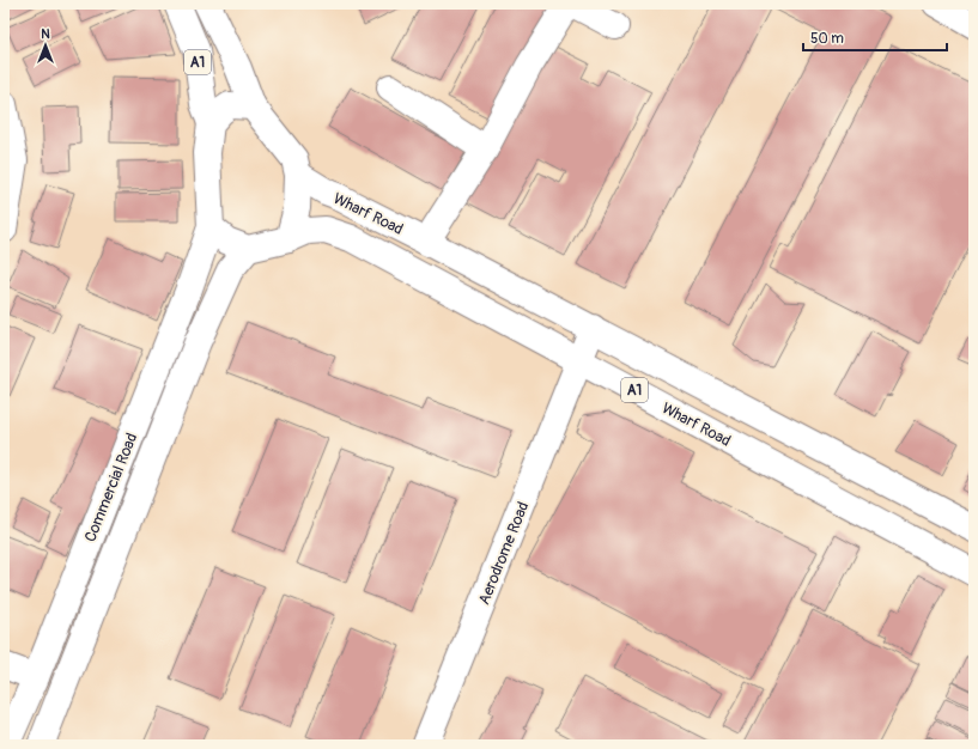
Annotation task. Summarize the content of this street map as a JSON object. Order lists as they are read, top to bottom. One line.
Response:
{"streets":{"main road":["A1","Wharf Road","Commercial Road","Aerodrome Road"]},"crossings":[["A1","Wharf Road"],["A1","Commercial Road"],["Wharf Road","Commercial Road"],["Wharf Road","Aerodrome Road"]],"scale_bar":"50 m","north":"top"}
